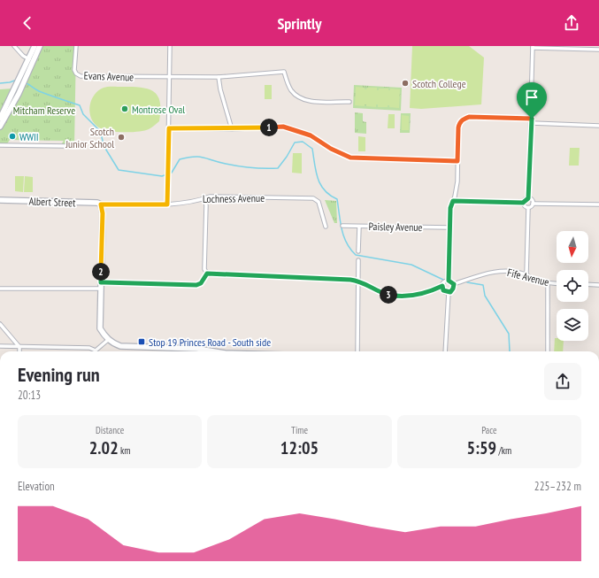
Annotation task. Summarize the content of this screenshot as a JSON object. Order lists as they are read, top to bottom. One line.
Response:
{"streets":{"street":["Evans Avenue","Lochness Avenue","Albert Street","Paisley Avenue","Fife Avenue"]},"crossings":[["Lochness Avenue","Albert Street"]],"parks":["Mitcham Reserve"],"places":{"other":["Scotch College","Montrose Oval","WWII","Scotch Junior School"],"transit":["Stop 19 Princes Road - South side"]},"north":"bottom","page":{"header":"Sprintly","pins":["1","2","3"],"heading":["Evening run","20:13"],"stats":[["Distance","2.02 km"],["Time","12:05"],["Pace","5:59 /km"]],"chart":["Elevation","225–232 m"]}}
